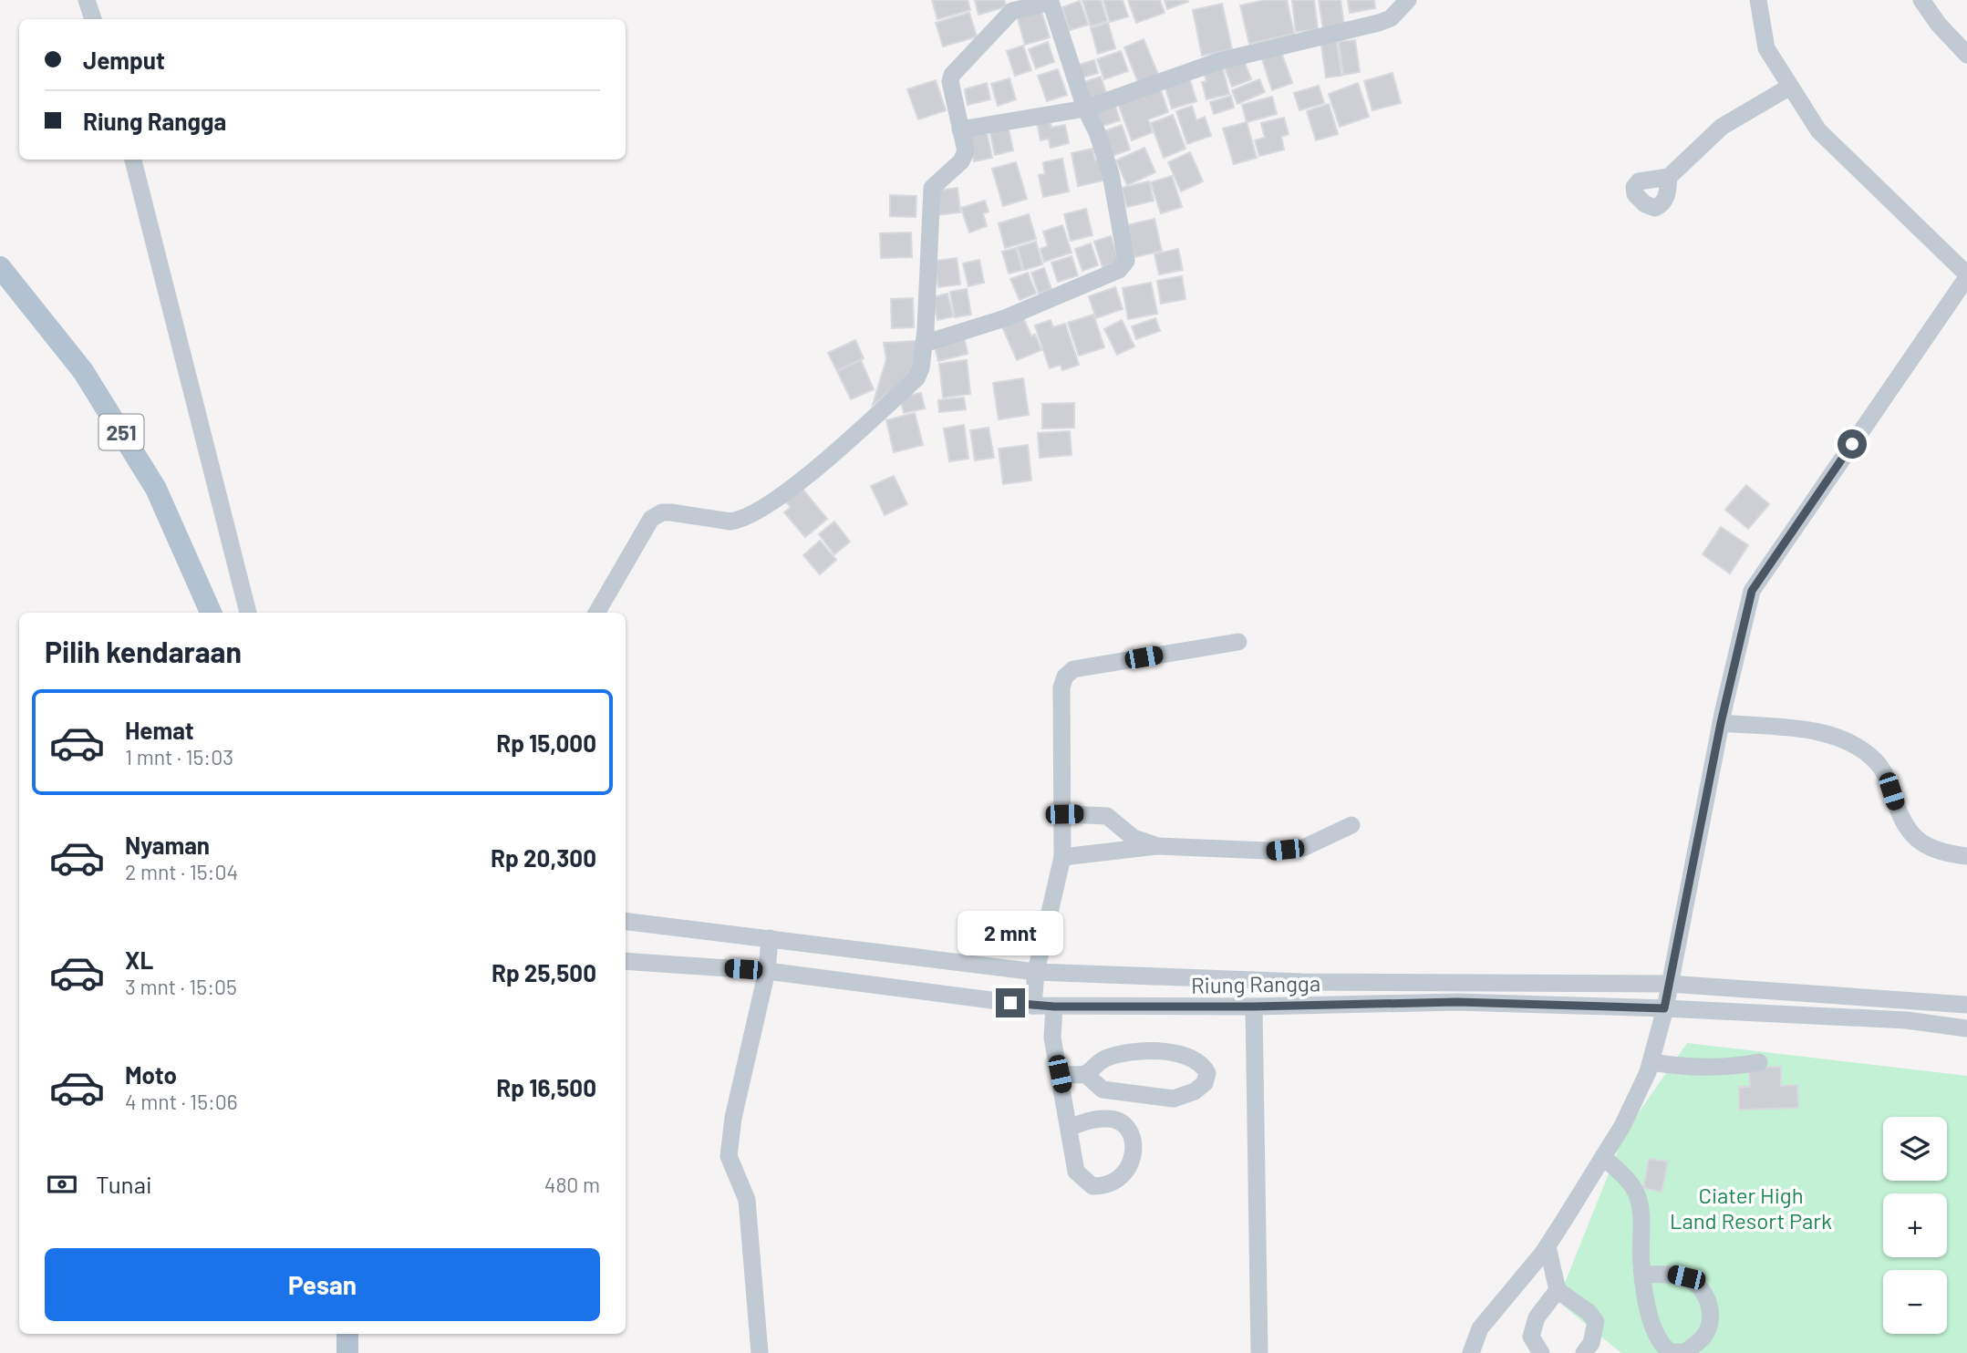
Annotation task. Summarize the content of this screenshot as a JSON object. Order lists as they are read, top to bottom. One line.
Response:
{"streets":{"main road":["251"],"street":["Riung Rangga"]},"parks":["Ciater High Land Resort Park"],"page":{"banner":["Jemput","Riung Rangga"],"heading":"Pilih kendaraan","list":[{"name":"Hemat","note":"1 mnt · 15:03","value":"Rp 15,000"},{"name":"Nyaman","note":"2 mnt · 15:04","value":"Rp 20,300"},{"name":"XL","note":"3 mnt · 15:05","value":"Rp 25,500"},{"name":"Moto","note":"4 mnt · 15:06","value":"Rp 16,500"}],"bubble":"2 mnt","map_buttons":["+","−"],"pay":["Tunai","480 m"],"buttons":"Pesan"}}
